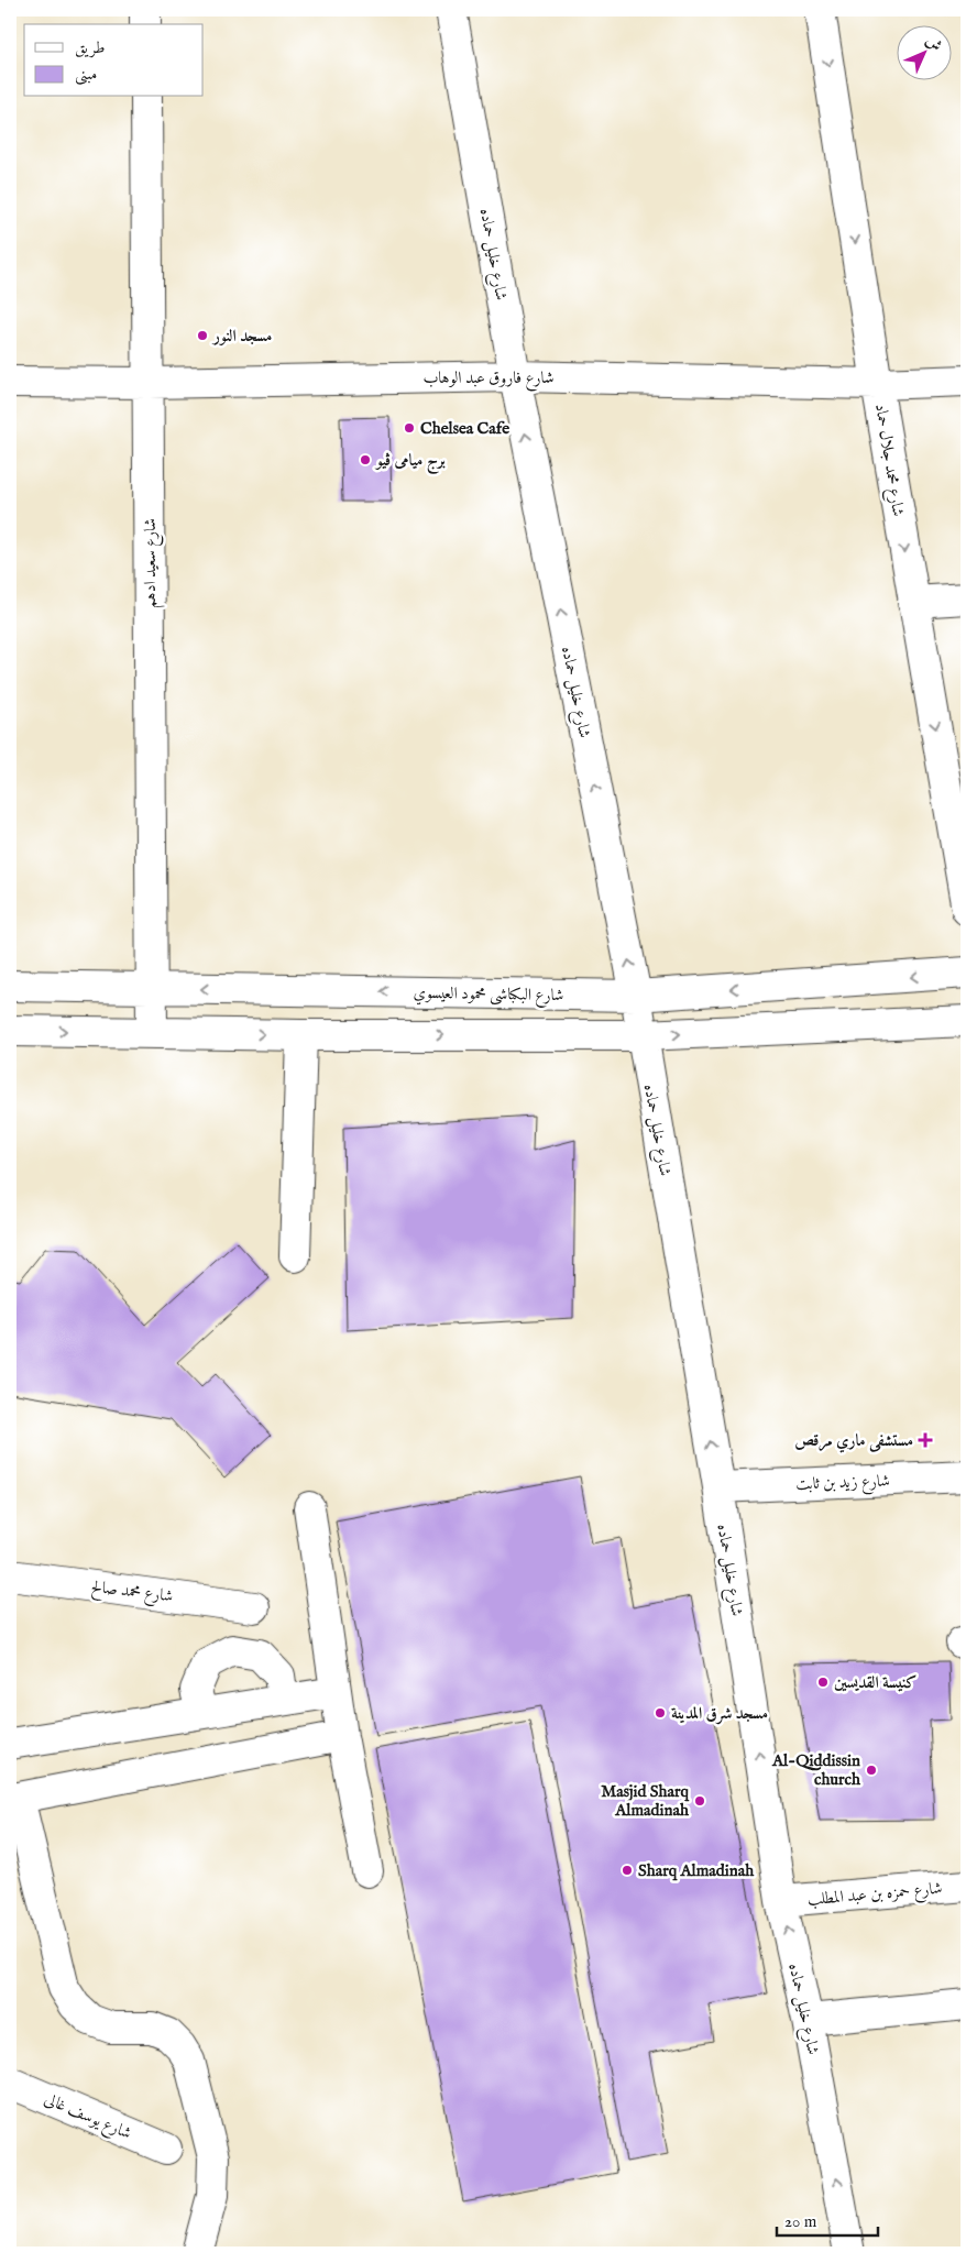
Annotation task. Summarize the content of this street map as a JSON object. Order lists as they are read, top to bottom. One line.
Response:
{"streets":{"street":["شارع خليل حماده","شارع فاروق عبد الوهاب","شارع محمد جلال حماد","شارع سعيد ادهم","شارع البكباشى محمود العيسوي","شارع زيد بن ثابت","شارع محمد صالح","شارع حمزه بن عبد المطلب","شارع يوسف غالى"]},"crossings":[["شارع خليل حماده","شارع فاروق عبد الوهاب"],["شارع خليل حماده","شارع البكباشى محمود العيسوي"],["شارع خليل حماده","شارع زيد بن ثابت"],["شارع خليل حماده","شارع حمزه بن عبد المطلب"],["شارع فاروق عبد الوهاب","شارع محمد جلال حماد"],["شارع فاروق عبد الوهاب","شارع سعيد ادهم"],["شارع سعيد ادهم","شارع البكباشى محمود العيسوي"]],"one_way":["شارع خليل حماده","شارع محمد جلال حماد"],"places":{"other":["مسجد النور","Chelsea Cafe","برج ميامى ڤيو","كنيسة القديسين","مسجد شرق المدينة","Al-Qiddissin church","Masjid Sharq Almadinah","Sharq Almadinah"],"health":["مستشفى ماري مرقص"]},"legend":["طريق","مبنى"],"scale_bar":"20 m","north":"top right"}
